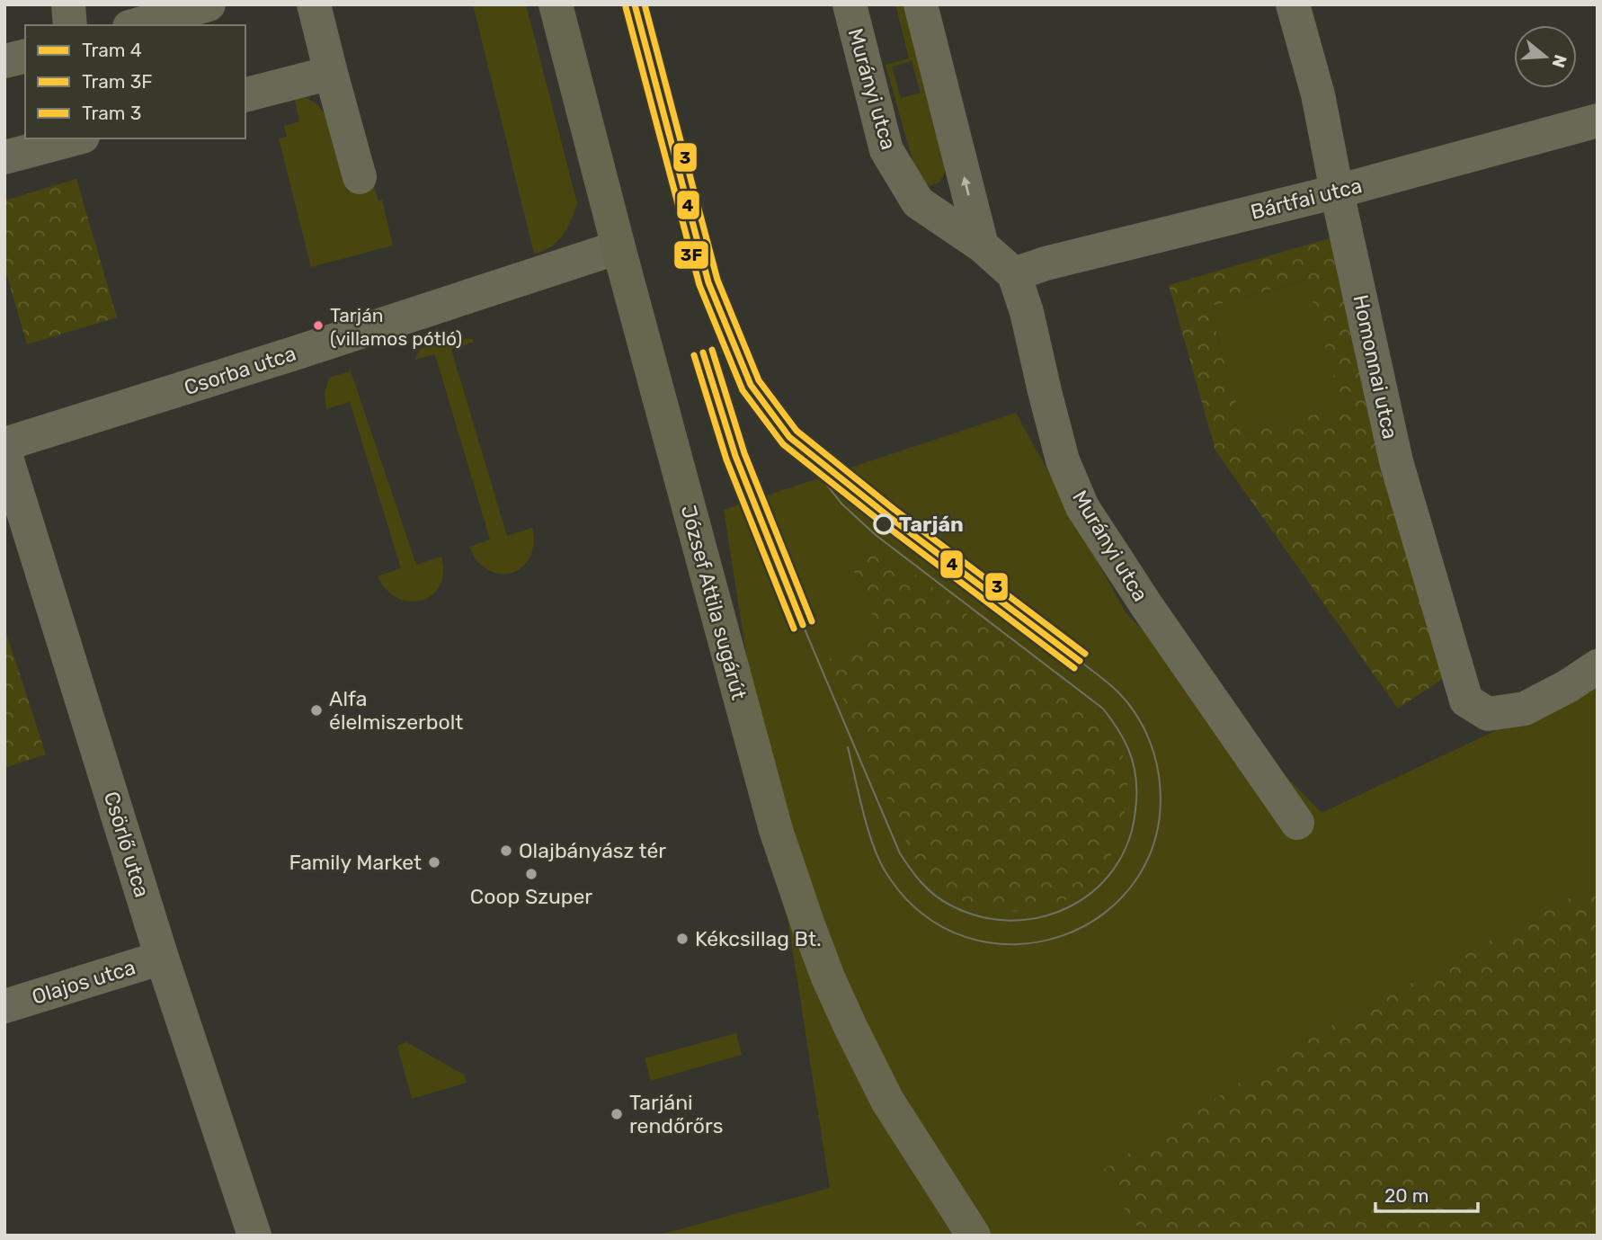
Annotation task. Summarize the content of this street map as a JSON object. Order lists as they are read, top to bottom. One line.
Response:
{"streets":{"main road":["József Attila sugárút"],"street":["Murányi utca","Bártfai utca","Homonnai utca","Csorba utca","Csörlő utca","Olajos utca"]},"crossings":[["Murányi utca","Bártfai utca"],["Bártfai utca","Homonnai utca"],["Csorba utca","József Attila sugárút"],["Csörlő utca","Olajos utca"]],"places":["Tarján (villamos pótló)","Tarján","Alfa élelmiszerbolt","Olajbányász tér","Family Market","Coop Szuper","Kékcsillag Bt.","Tarjáni rendőrőrs"],"lines":["tram line 4","tram line 3","tram line 3F"],"legend":["Tram 4","Tram 3F","Tram 3"],"scale_bar":"20 m","north":"right"}
